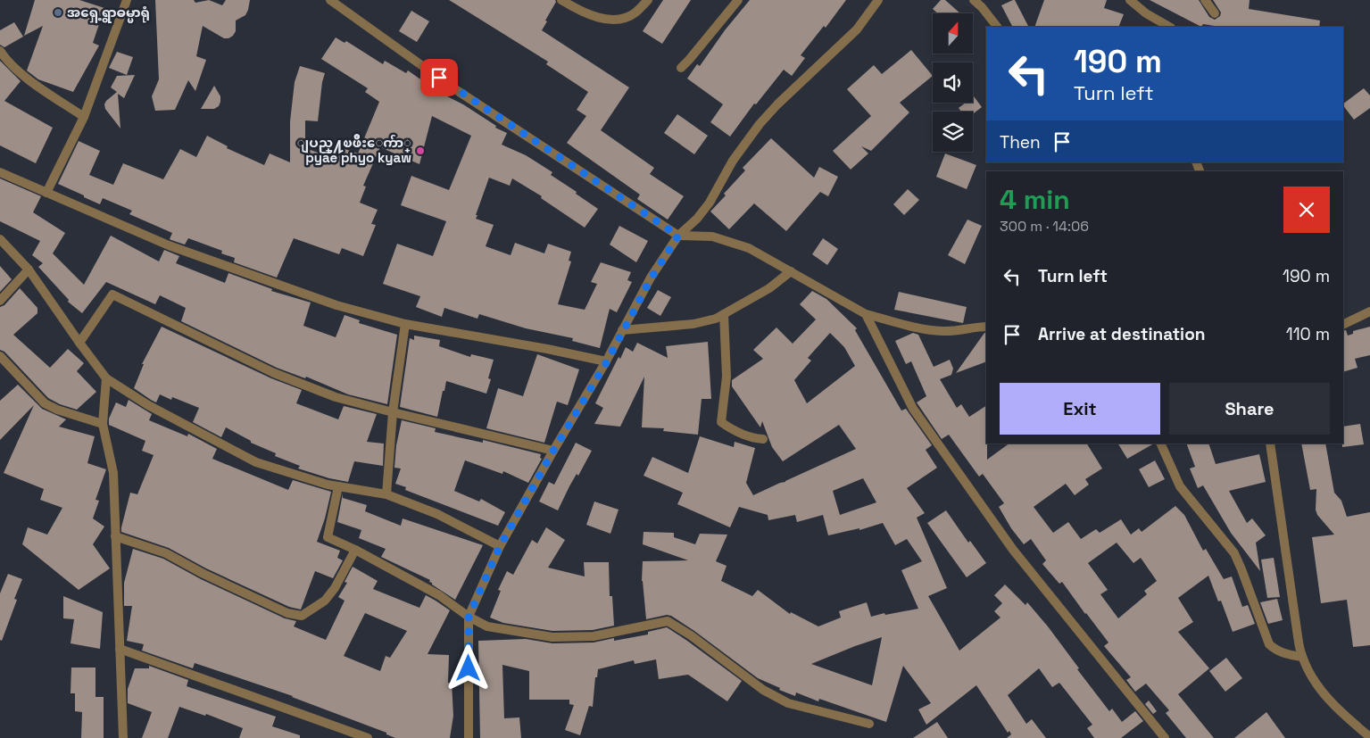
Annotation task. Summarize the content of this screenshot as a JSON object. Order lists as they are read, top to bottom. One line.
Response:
{"places":["အရှေ့ရွာဓမ္မာရုံ","ျပည္႔ၿဖိဳးေက်ာ္ pyae phyo kyaw"],"north":"top","page":{"turn":["190 m","Turn left"],"then":"Then","heading":["4 min","300 m · 14:06"],"list":[{"name":"Turn left","value":"190 m"},{"name":"Arrive at destination","value":"110 m"}],"buttons":["Exit","Share"]}}
